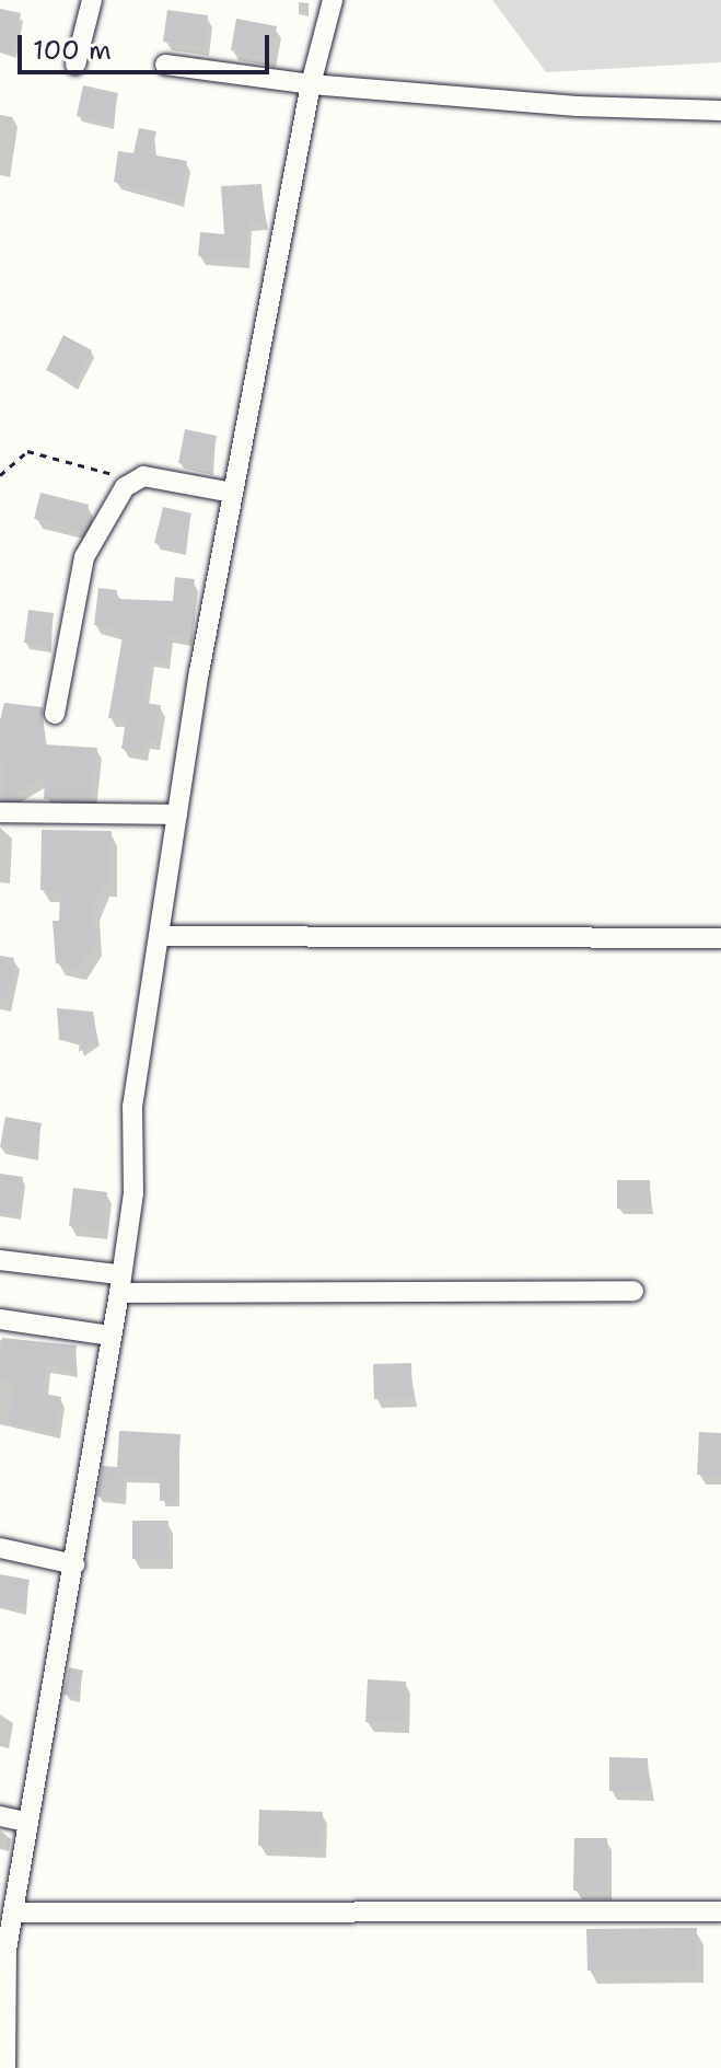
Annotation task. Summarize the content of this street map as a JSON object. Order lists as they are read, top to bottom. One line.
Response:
{"scale_bar":"100 m"}
